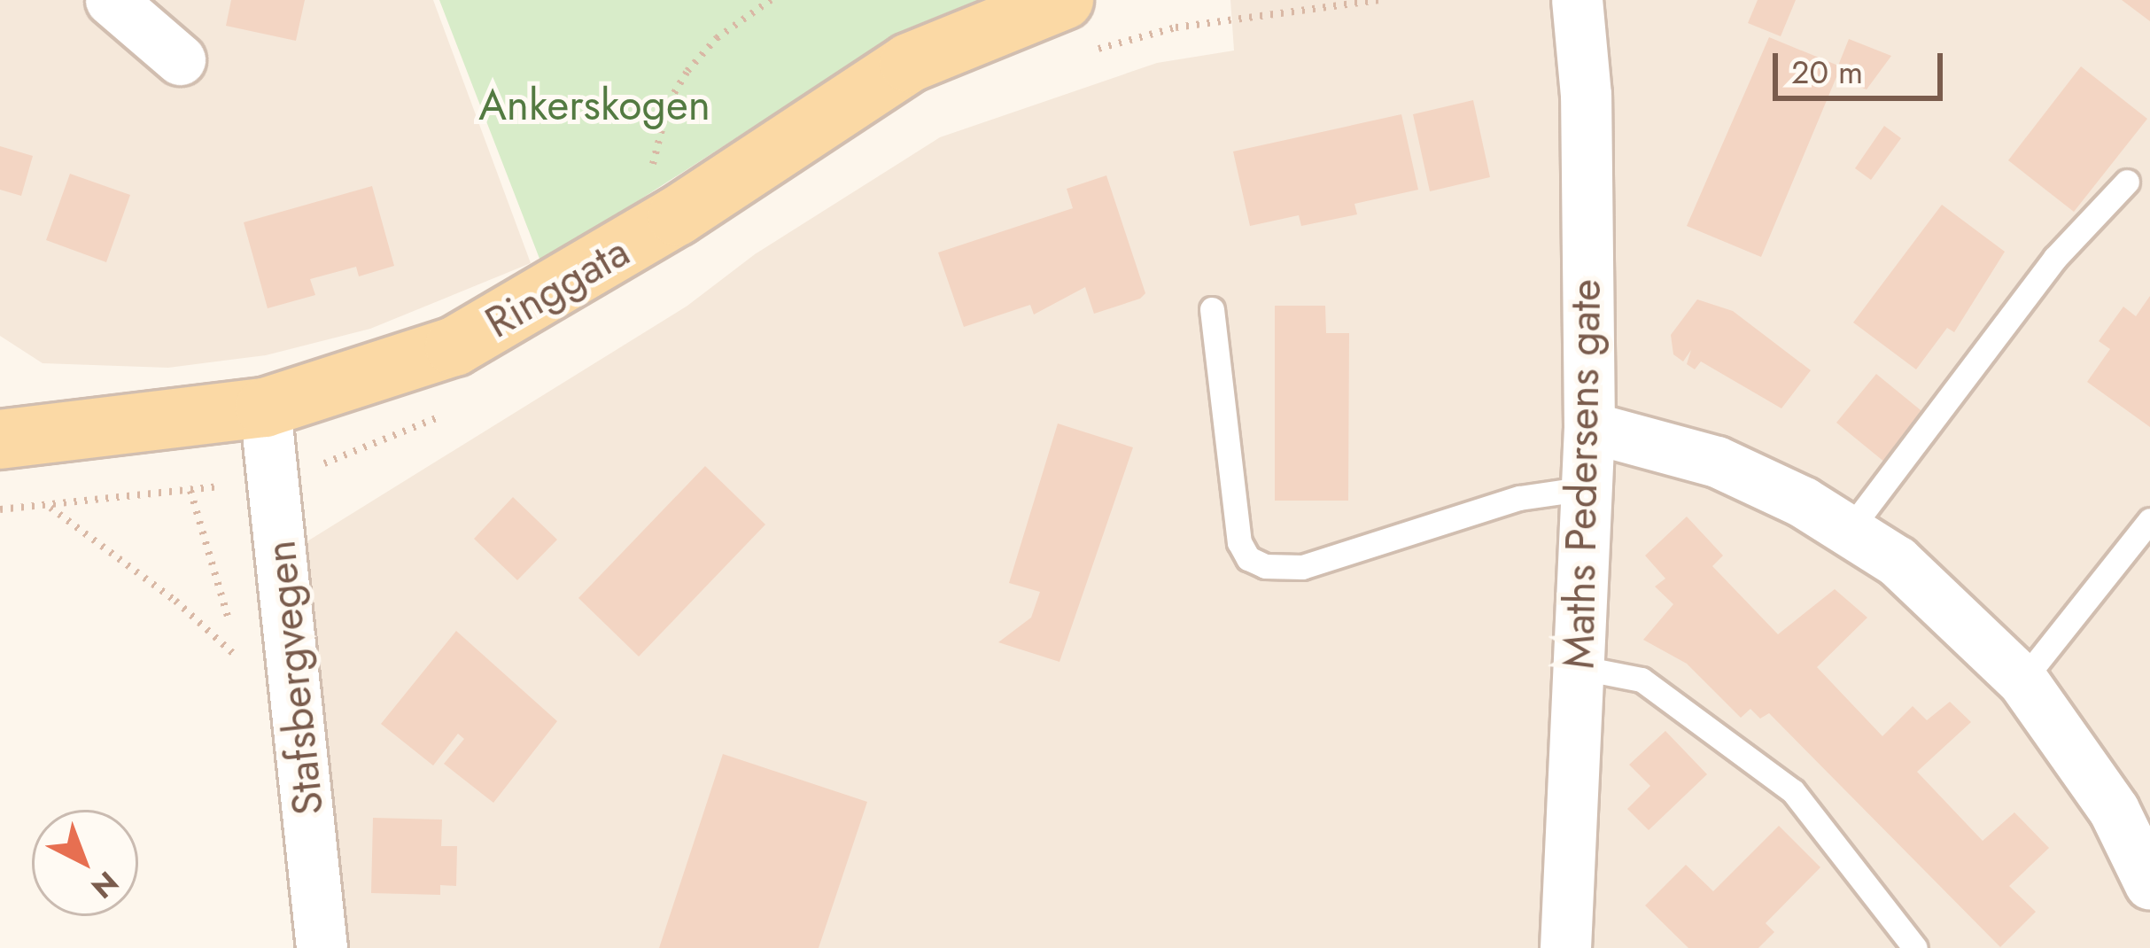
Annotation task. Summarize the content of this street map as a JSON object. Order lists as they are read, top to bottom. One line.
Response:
{"streets":{"main road":["Ringgata"],"street":["Maths Pedersens gate","Stafsbergvegen"]},"crossings":[["Ringgata","Stafsbergvegen"]],"parks":["Ankerskogen"],"scale_bar":"20 m","north":"bottom right"}
